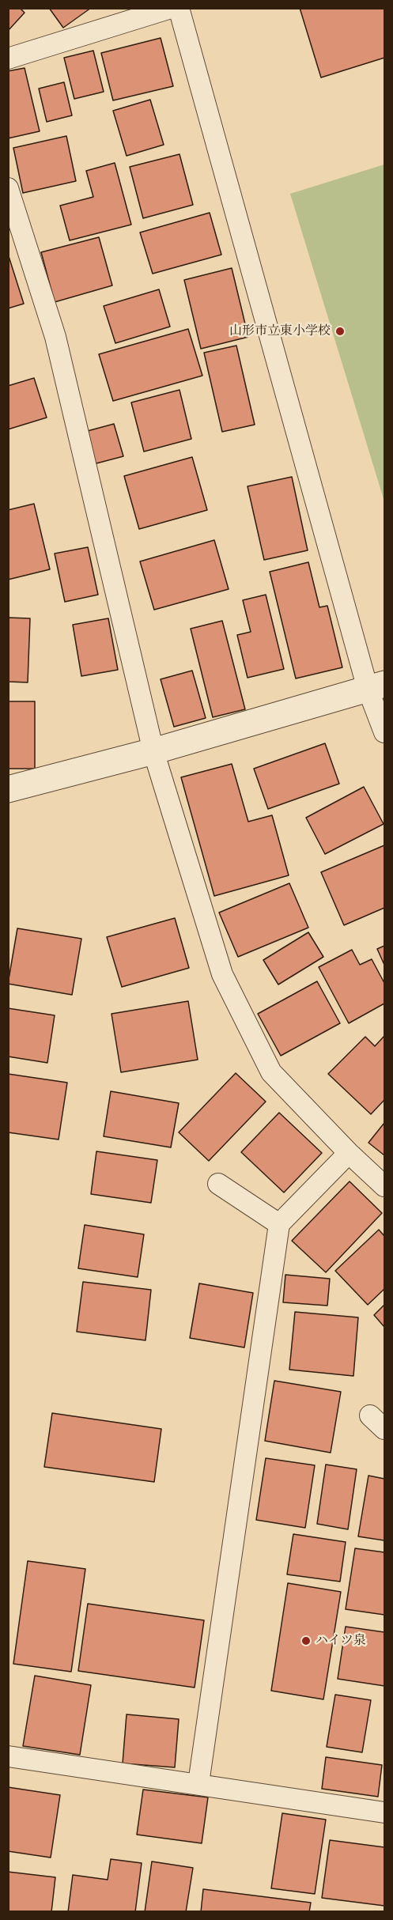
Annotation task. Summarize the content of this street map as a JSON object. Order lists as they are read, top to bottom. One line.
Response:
{"places":["山形市立東小学校","ハイツ泉"]}
